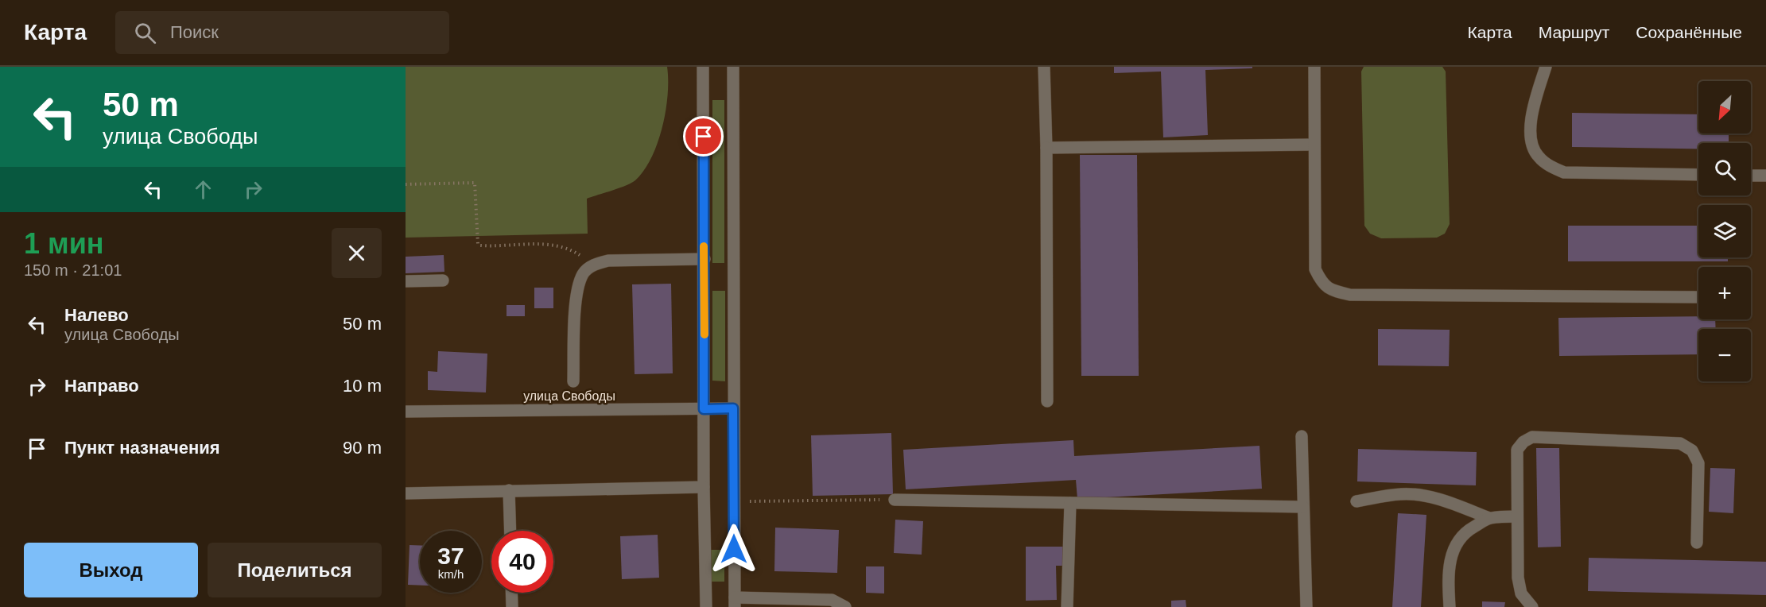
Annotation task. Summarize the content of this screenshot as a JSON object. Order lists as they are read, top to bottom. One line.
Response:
{"streets":{"street":["улица Свободы"]},"north":"bottom left","page":{"header":"Карта","search":"Поиск","nav":["Карта","Маршрут","Сохранённые"],"turn":["50 m","улица Свободы"],"map_buttons":["+","−"],"heading":["1 мин","150 m · 21:01"],"list":[{"name":"Налево","note":"улица Свободы","value":"50 m"},{"name":"Направо","value":"10 m"},{"name":"Пункт назначения","value":"90 m"}],"speed":"37 km/h","limit":"40","buttons":["Выход","Поделиться"]}}
